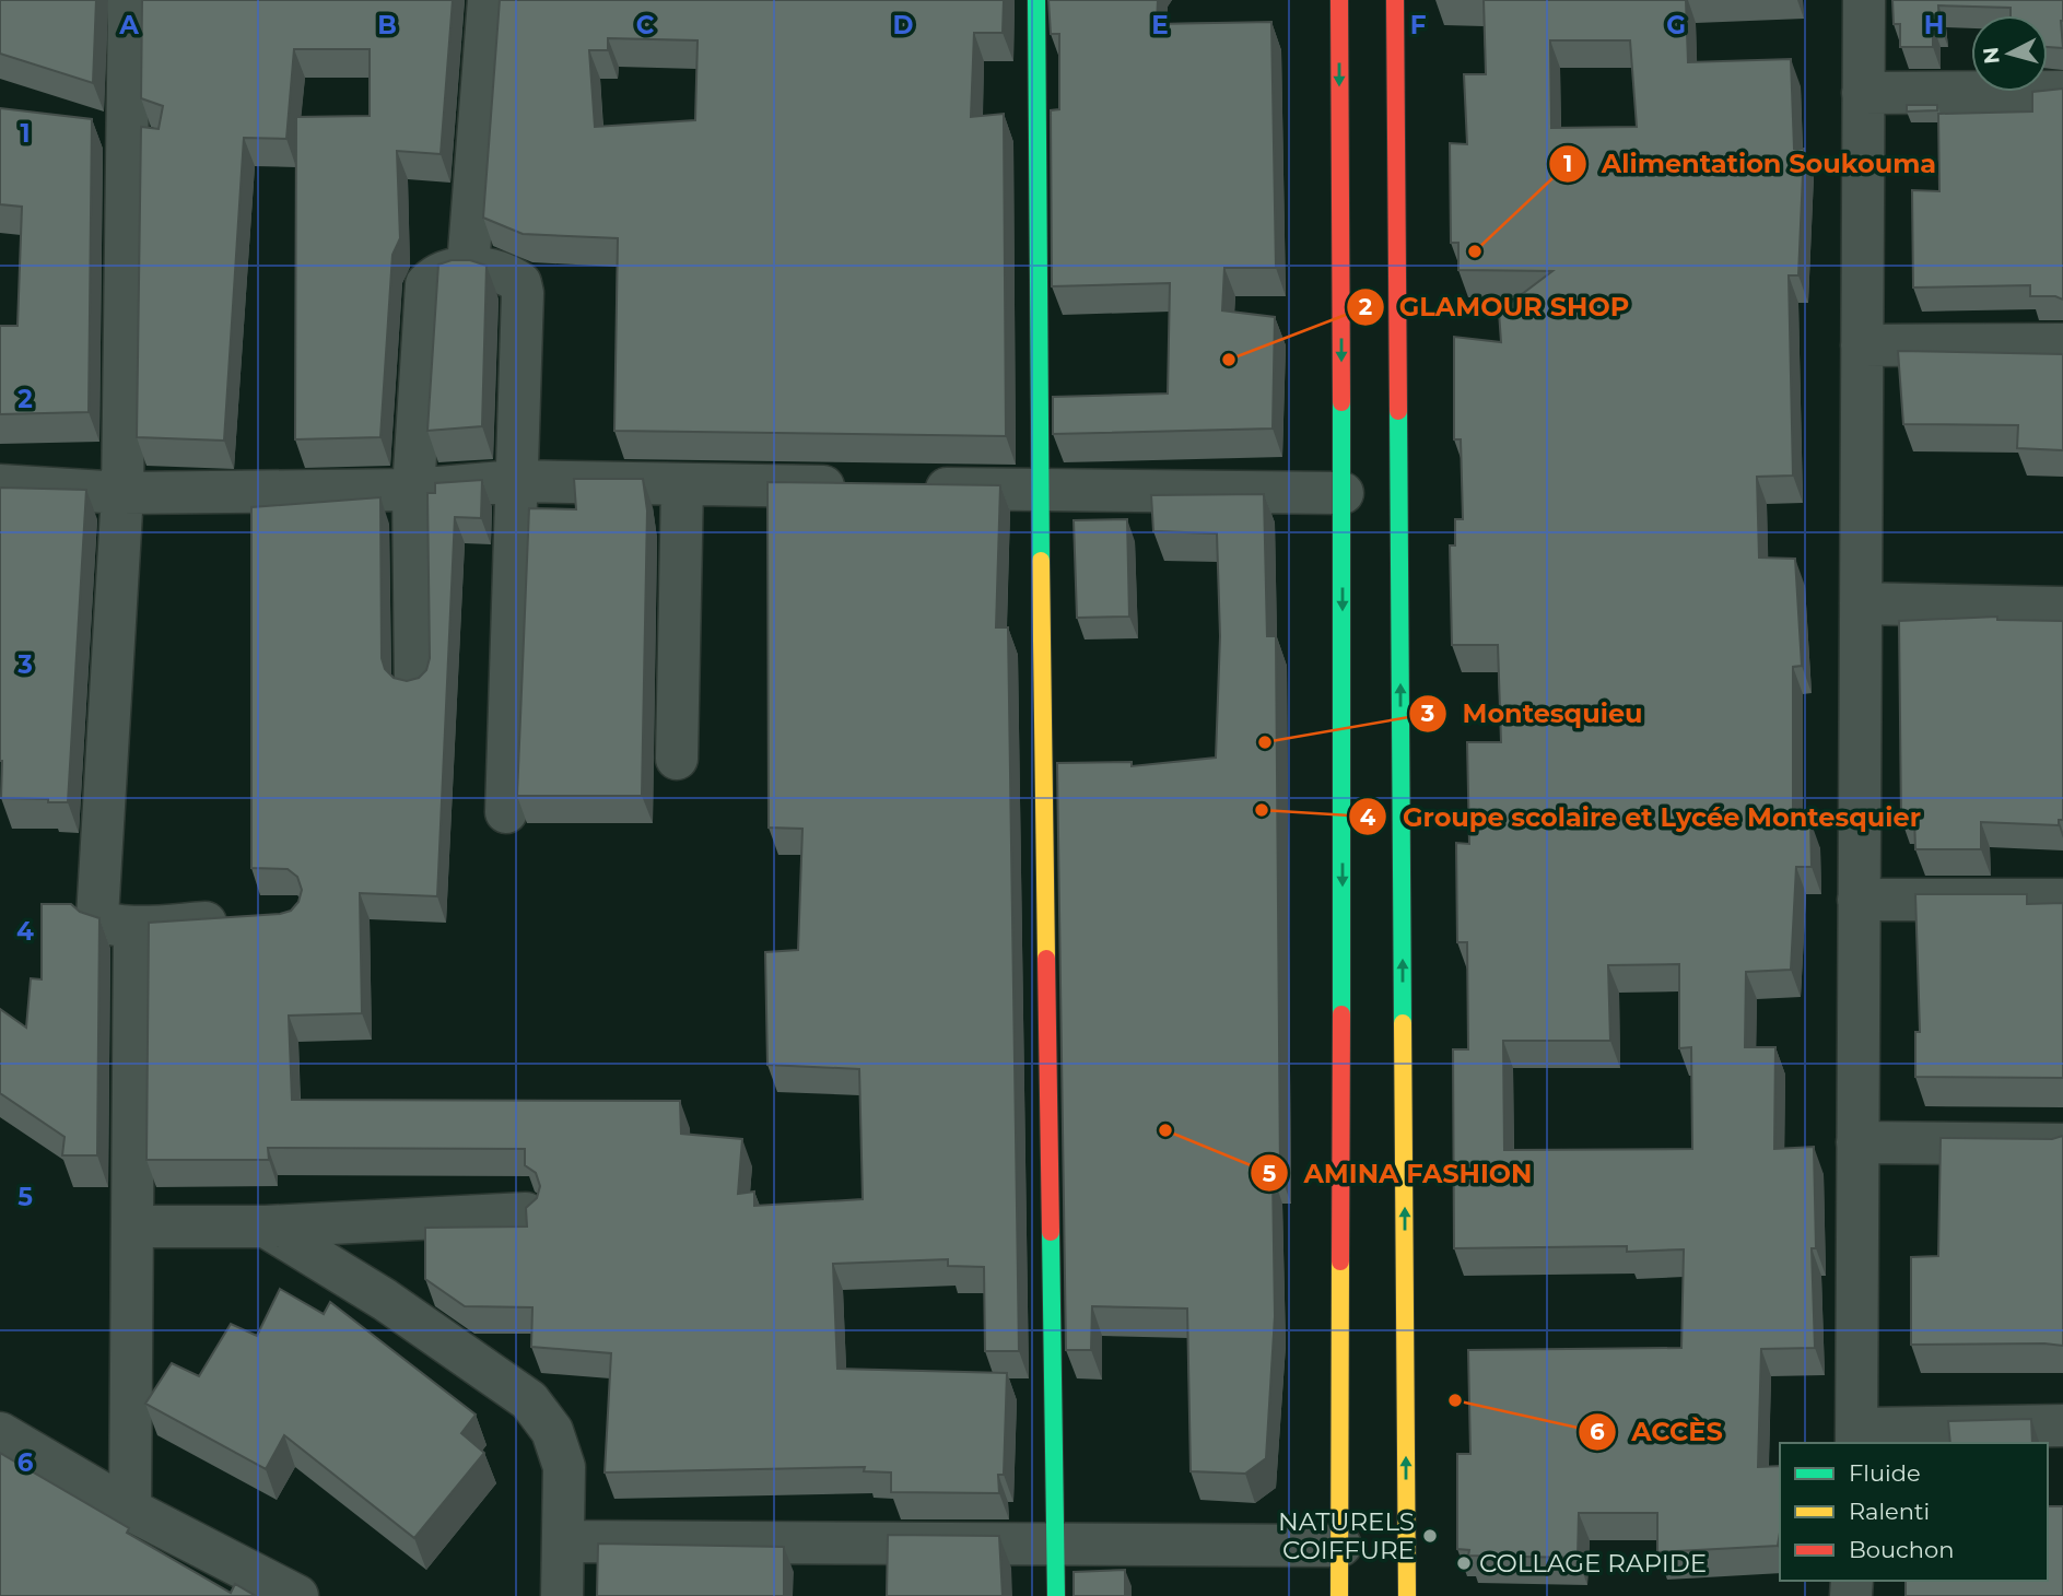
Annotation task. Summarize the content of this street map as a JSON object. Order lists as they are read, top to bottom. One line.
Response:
{"places":["Alimentation Soukouma","GLAMOUR SHOP","Montesquieu","Groupe scolaire et Lycée Montesquier","AMINA FASHION","ACCÈS","NATURELS COIFFURE","COLLAGE RAPIDE"],"legend":["Fluide","Ralenti","Bouchon"],"north":"left","grid":{"columns":["A","B","C","D","E","F","G","H"],"rows":["1","2","3","4","5","6"]}}
